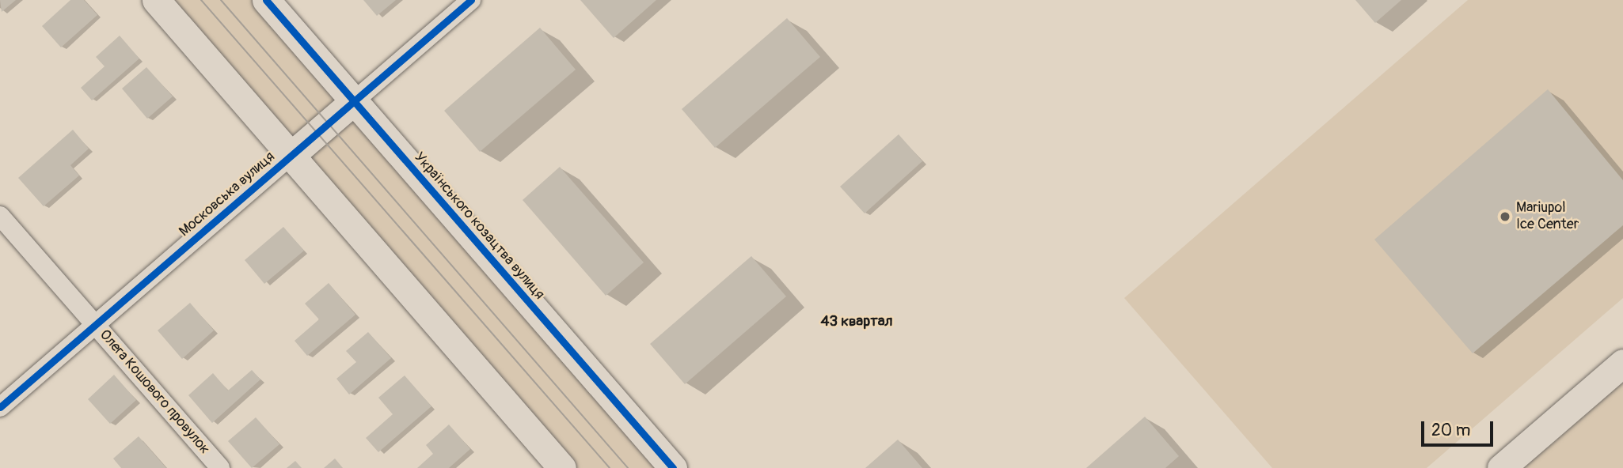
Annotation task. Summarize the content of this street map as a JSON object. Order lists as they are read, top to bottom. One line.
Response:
{"streets":{"street":["Московська вулиця","Українського козацтва вулиця","Олега Кошового провулок"]},"crossings":[["Московська вулиця","Українського козацтва вулиця"],["Московська вулиця","Олега Кошового провулок"]],"districts":["43 квартал"],"places":["Mariupol Ice Center"],"scale_bar":"20 m"}
